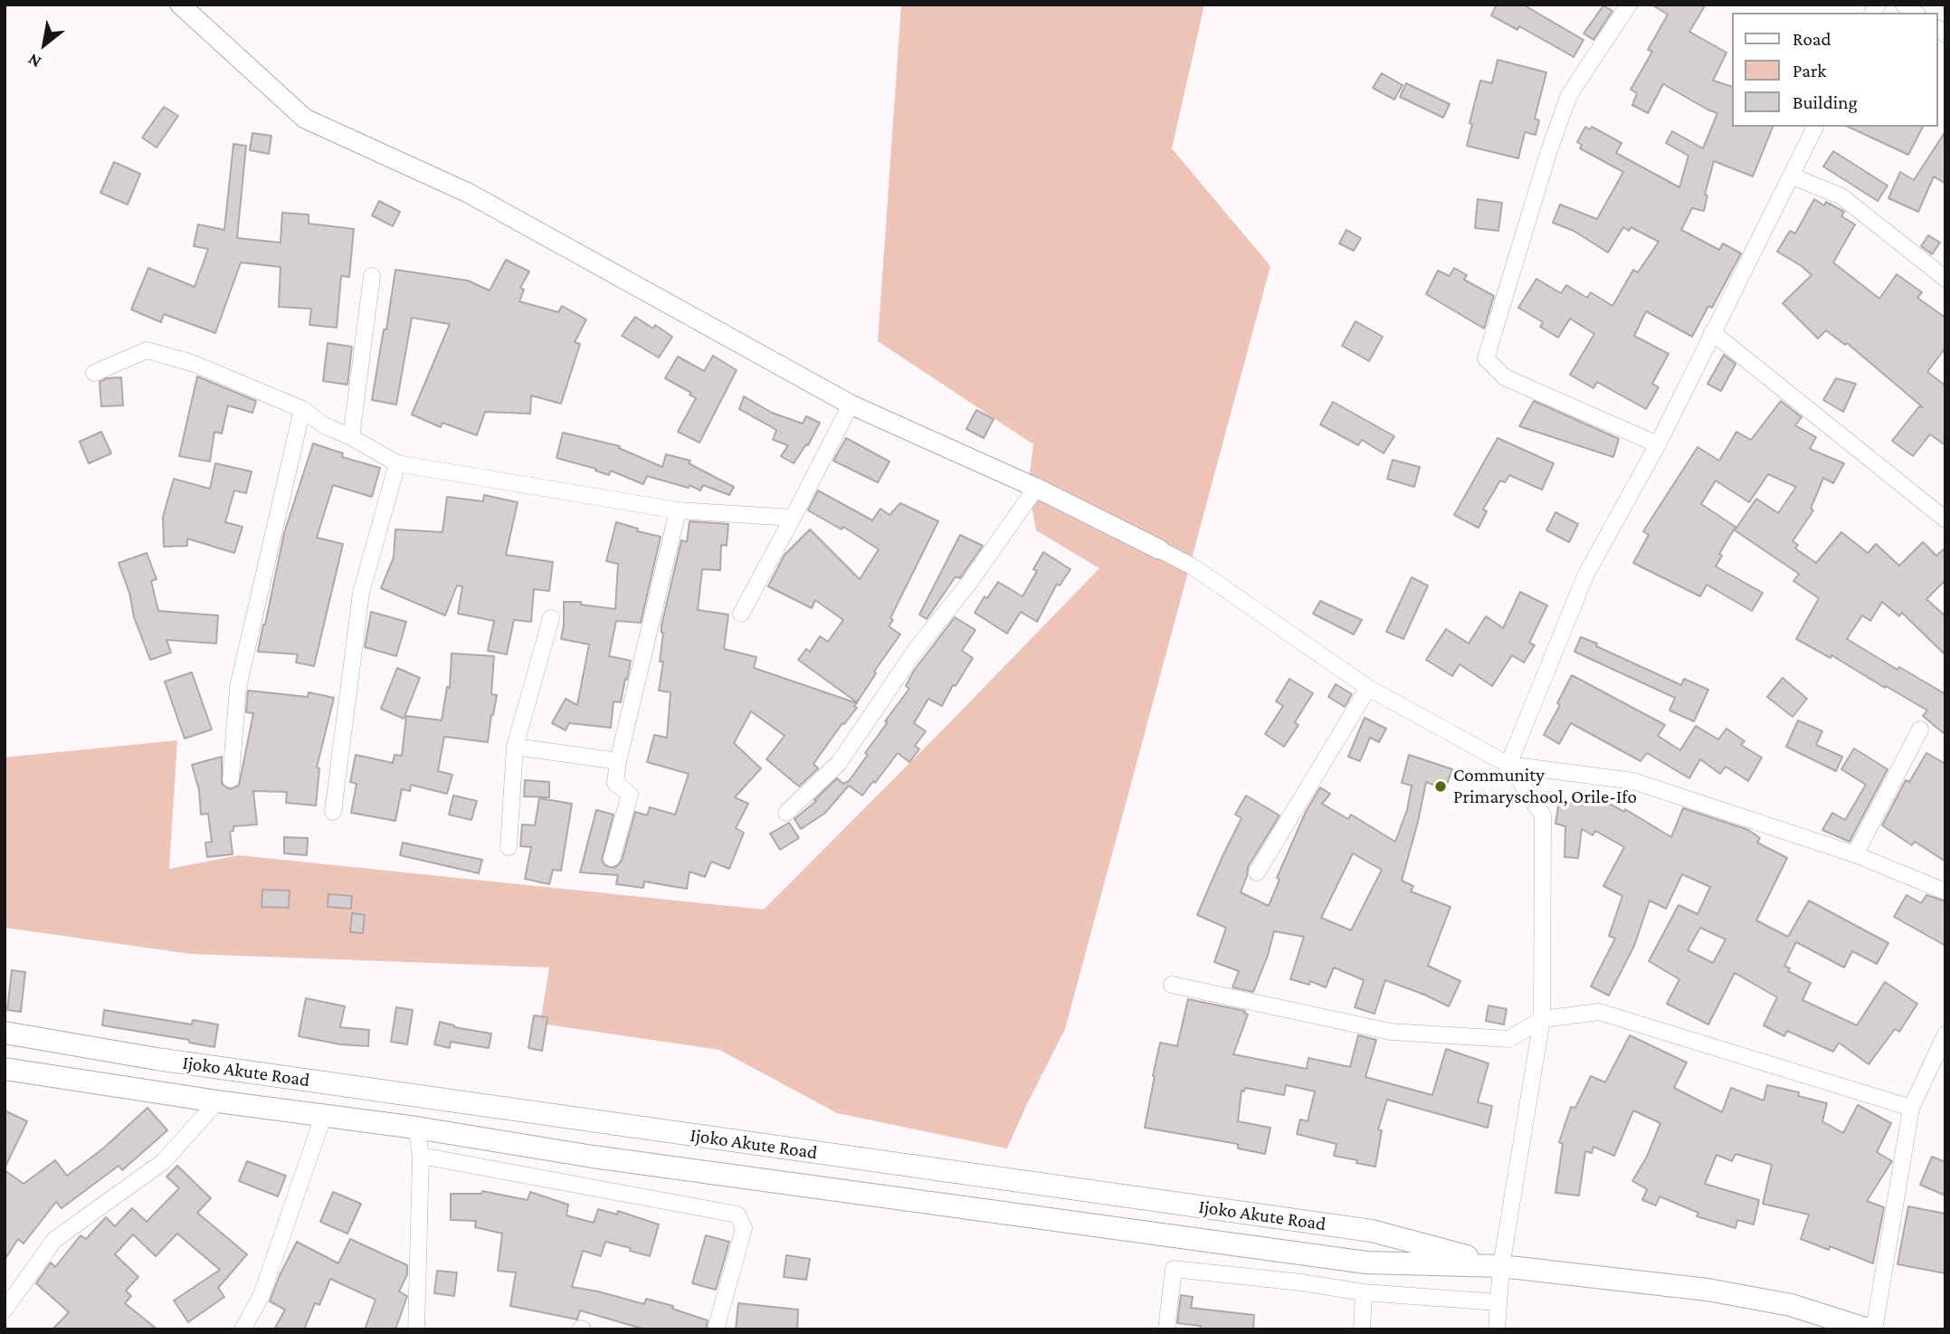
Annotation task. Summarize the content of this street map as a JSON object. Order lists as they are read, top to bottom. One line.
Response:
{"streets":{"main road":["Ijoko Akute Road"]},"places":["Community Primaryschool, Orile-Ifo"],"legend":["Road","Park","Building"],"north":"bottom left"}
